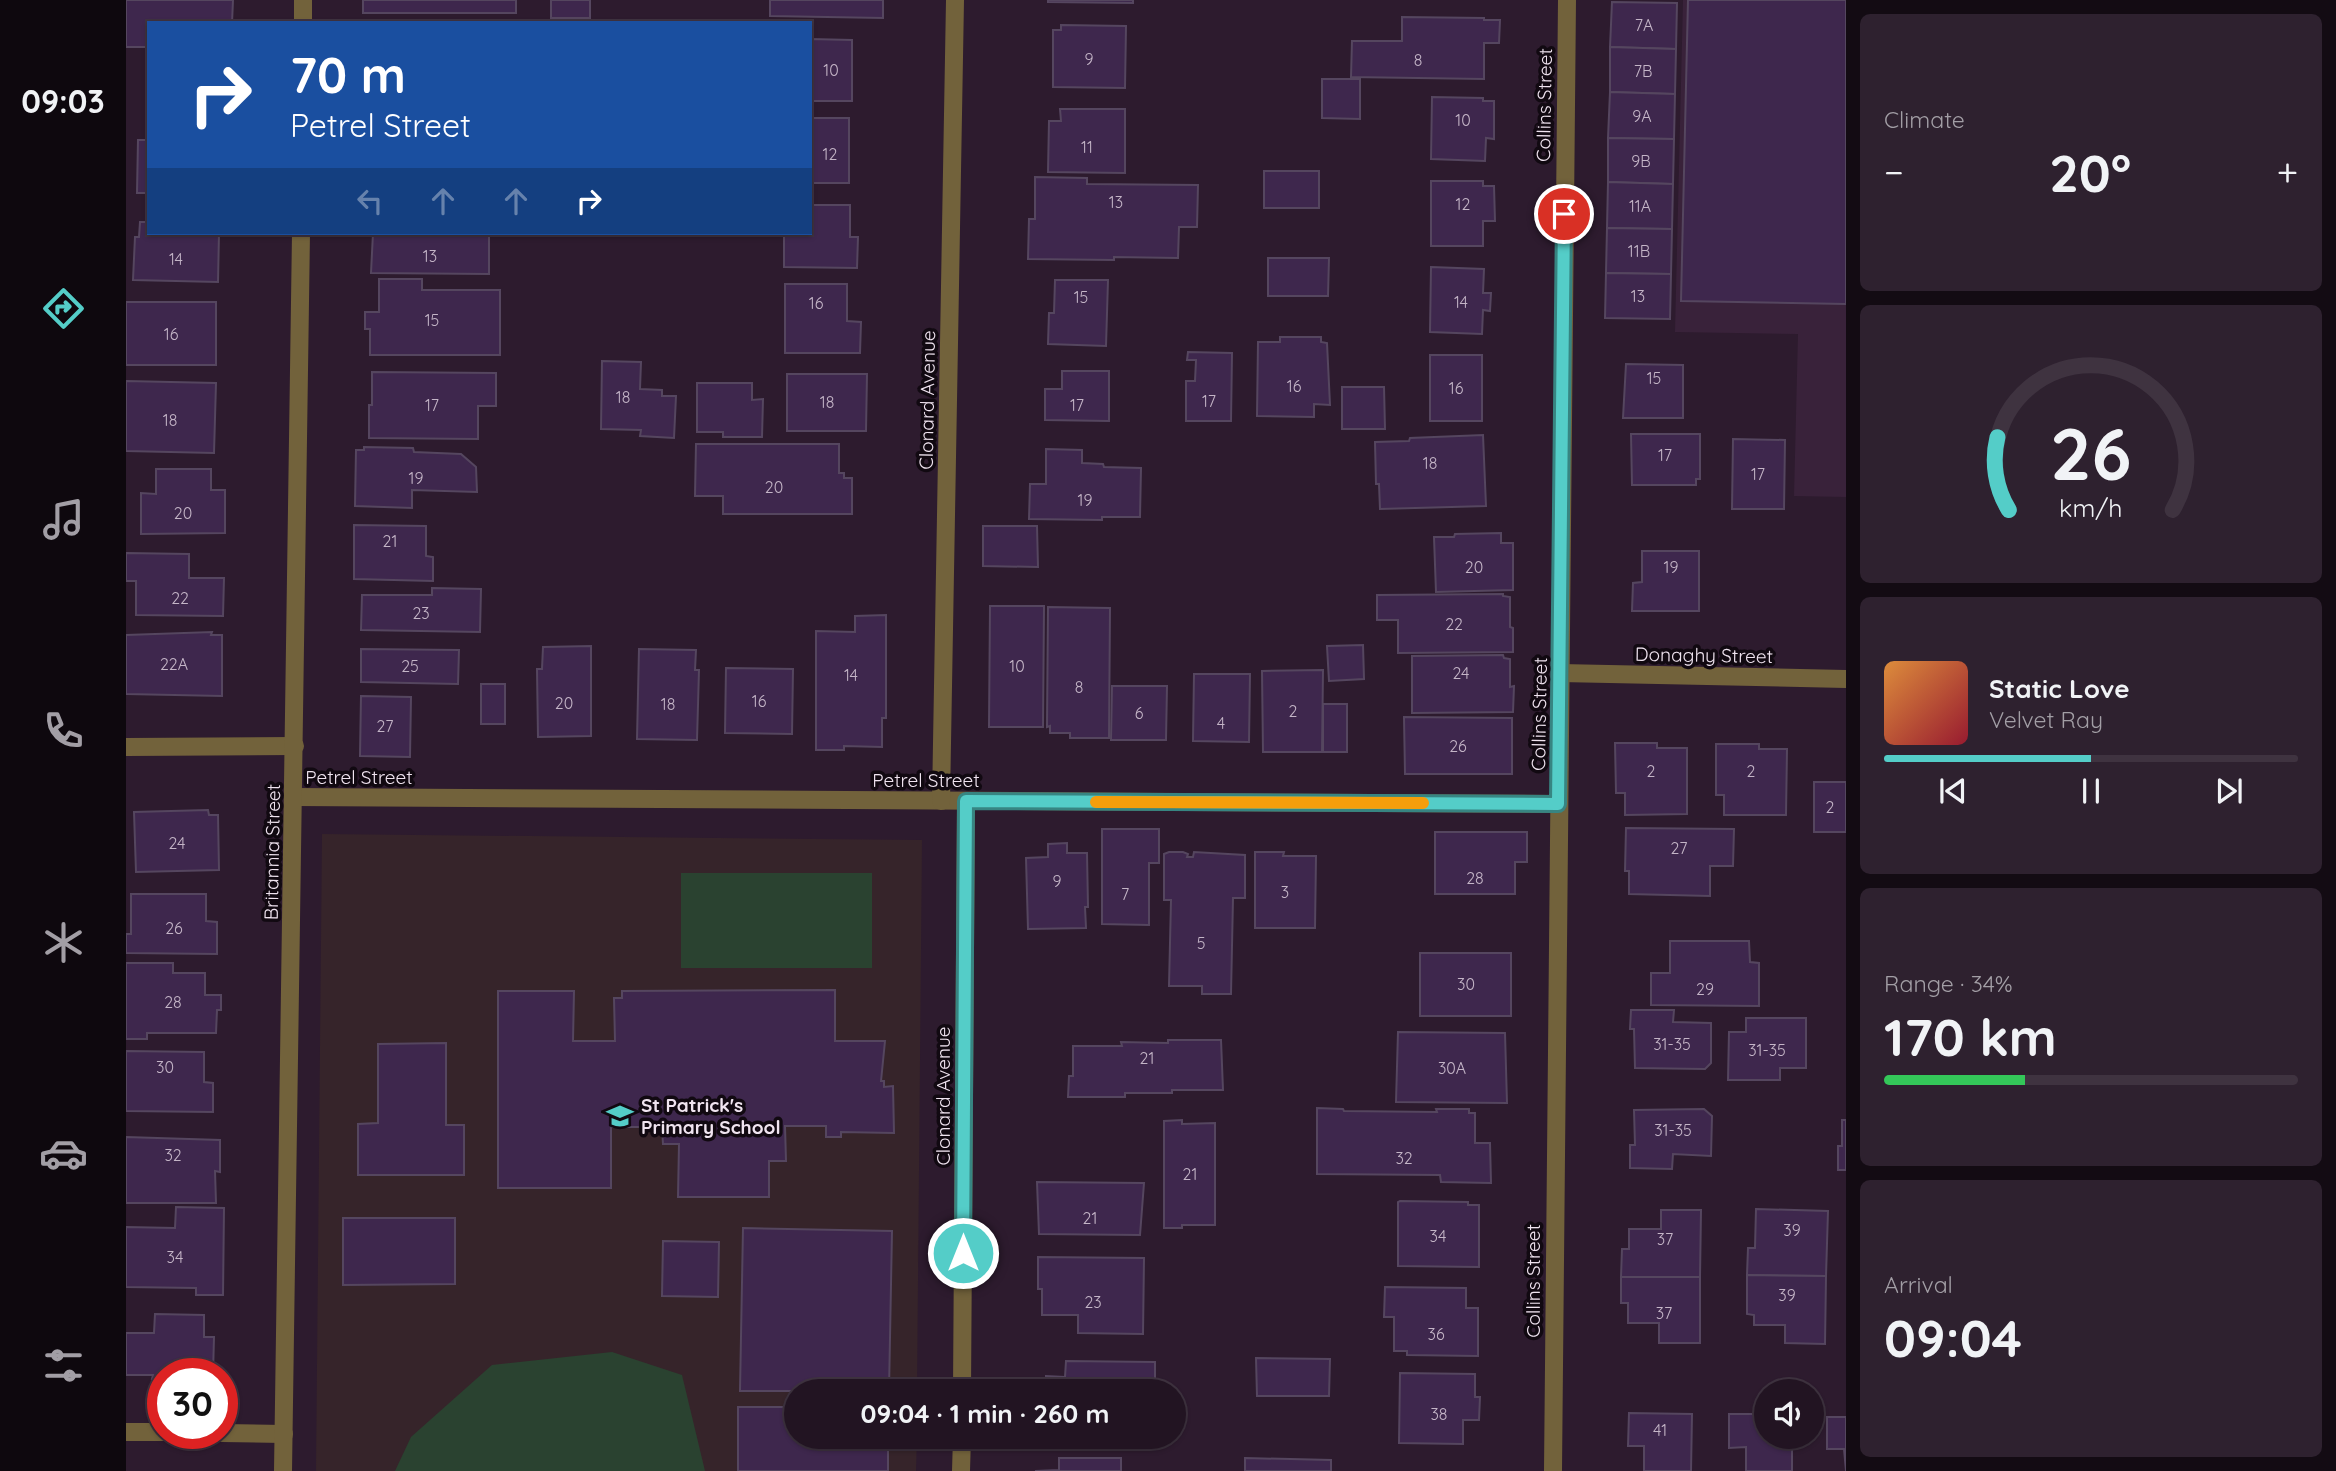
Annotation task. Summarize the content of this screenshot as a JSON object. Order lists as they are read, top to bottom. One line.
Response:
{"streets":{"street":["Collins Street","Clonard Avenue","Donaghy Street","Petrel Street","Britannia Street"]},"crossings":[["Collins Street","Donaghy Street"],["Collins Street","Petrel Street"],["Clonard Avenue","Petrel Street"],["Petrel Street","Britannia Street"]],"places":{"school or university":["St Patrick's Primary School"]},"house_numbers":["7A","9","8","10","7B","9A","10","11","12","9B","13","12","11A","11B","13","14","13","15","14","16","15","16","15","16","16","18","17","18","17","17","18","17","18","17","19","20","19","20","21","20","19","22","23","22","22A","25","10","24","14","8","16","20","18","2","6","4","27","26","2","2","2","24","27","28","9","3","7","26","5","30","29","28","31-35","31-35","21","30","30A","31-35","32","32","21","21","39","34","37","34","39","23","37","36","38","41"],"page":{"tabs":"09:03","tile":["Climate",["Range · 34%","170 km"],["Arrival","09:04"]],"turn":["70 m","Petrel Street"],"heat":["−","20°","+"],"song":["Static Love","Velvet Ray"],"limit":"30","trip":"09:04 · 1 min · 260 m","gauge":["26","km/h"]}}
